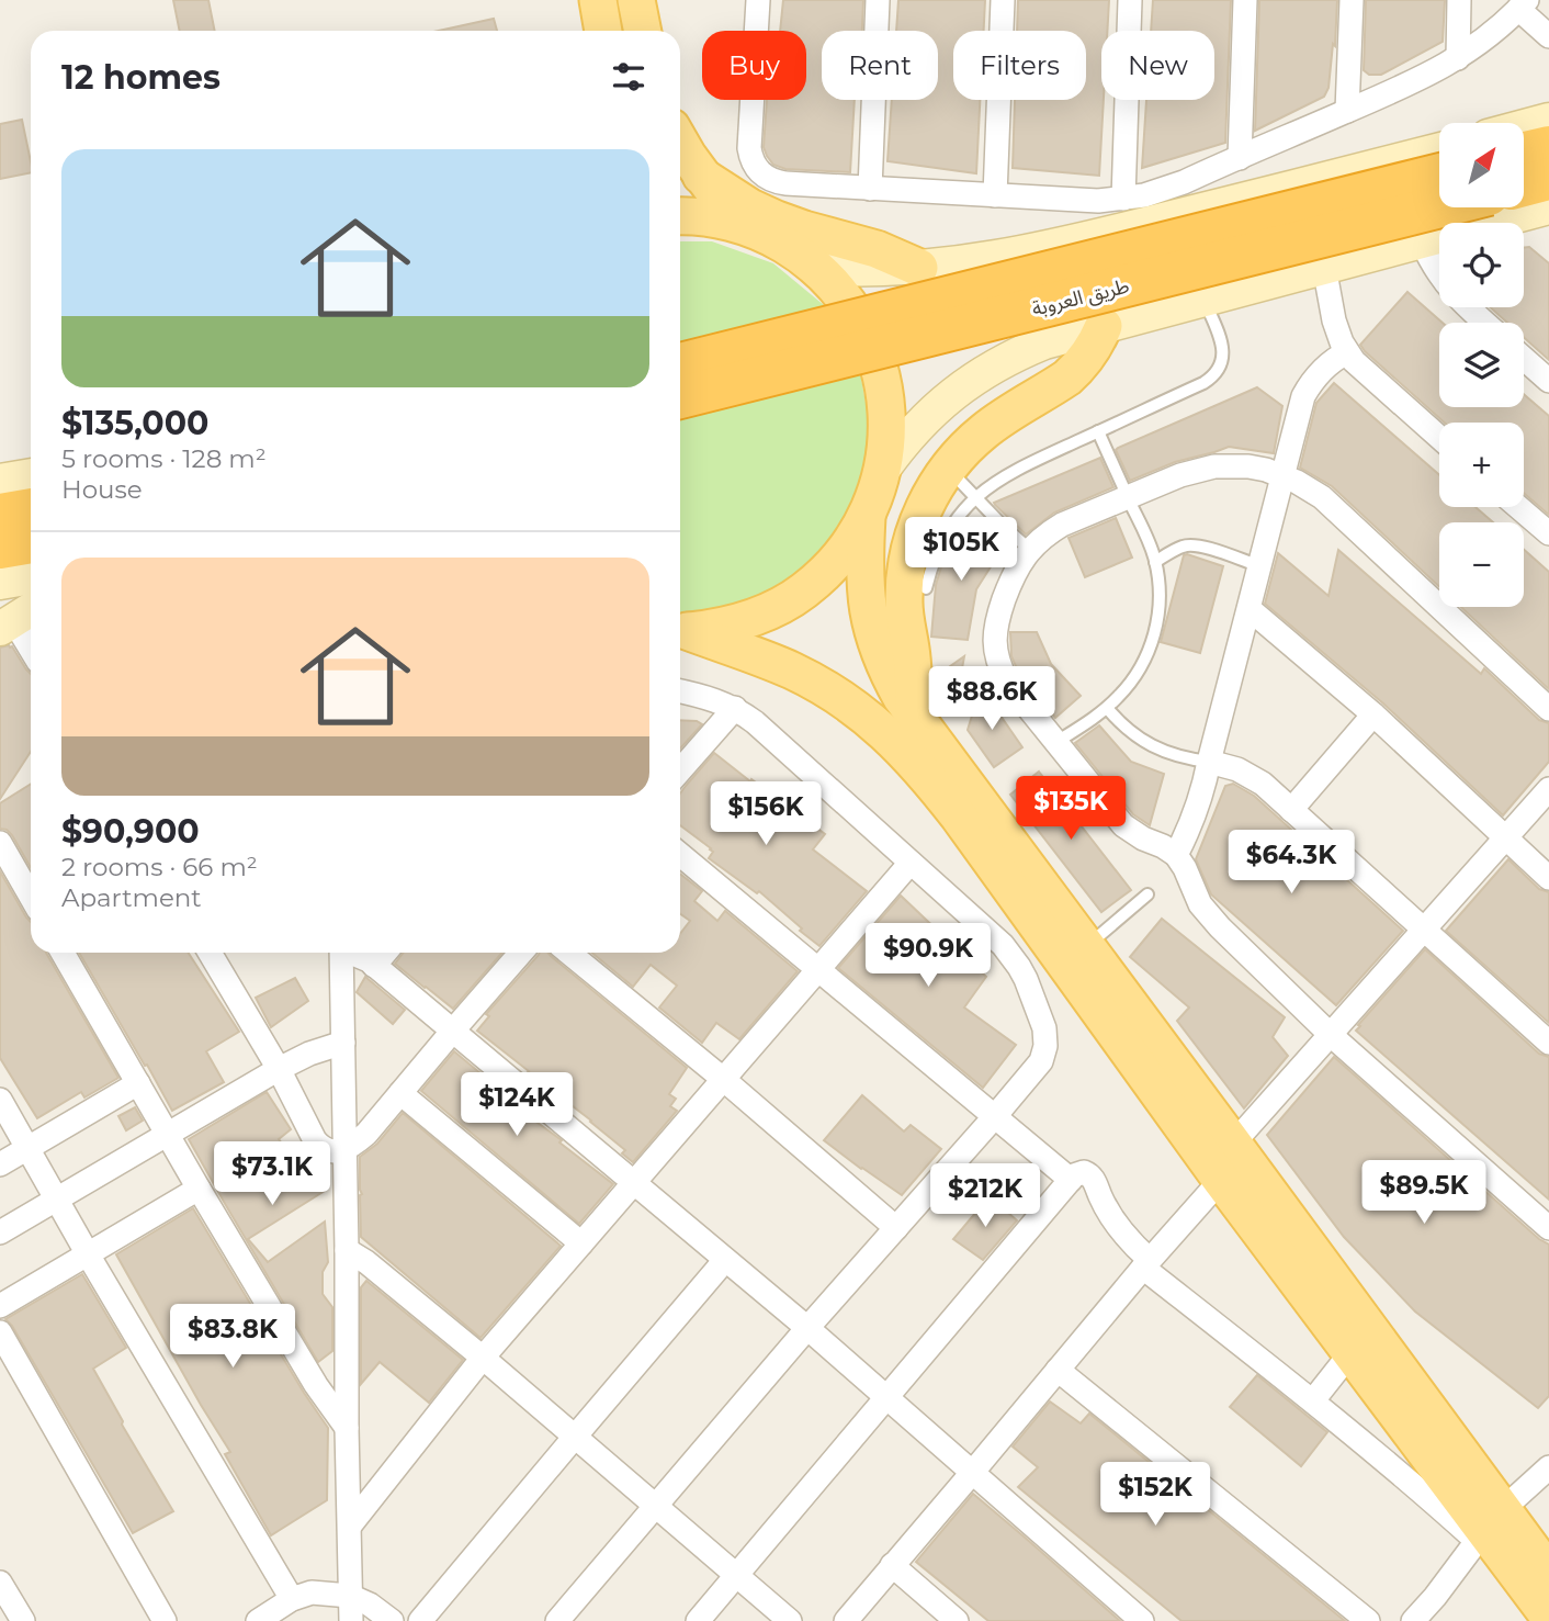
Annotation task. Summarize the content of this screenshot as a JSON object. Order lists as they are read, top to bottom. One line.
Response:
{"streets":{"highway":["طريق العروبة"]},"north":"top right","page":{"chip":["Buy","Rent","Filters","New"],"heading":"12 homes","map_buttons":["+","−"],"list":[{"name":"$135,000","note":"5 rooms · 128 m² · House"},{"name":"$90,900","note":"2 rooms · 66 m² · Apartment"}],"price":["$105K","$88.6K","$135K","$156K","$64.3K","$90.9K","$124K","$73.1K","$89.5K","$212K","$83.8K","$152K"]}}
